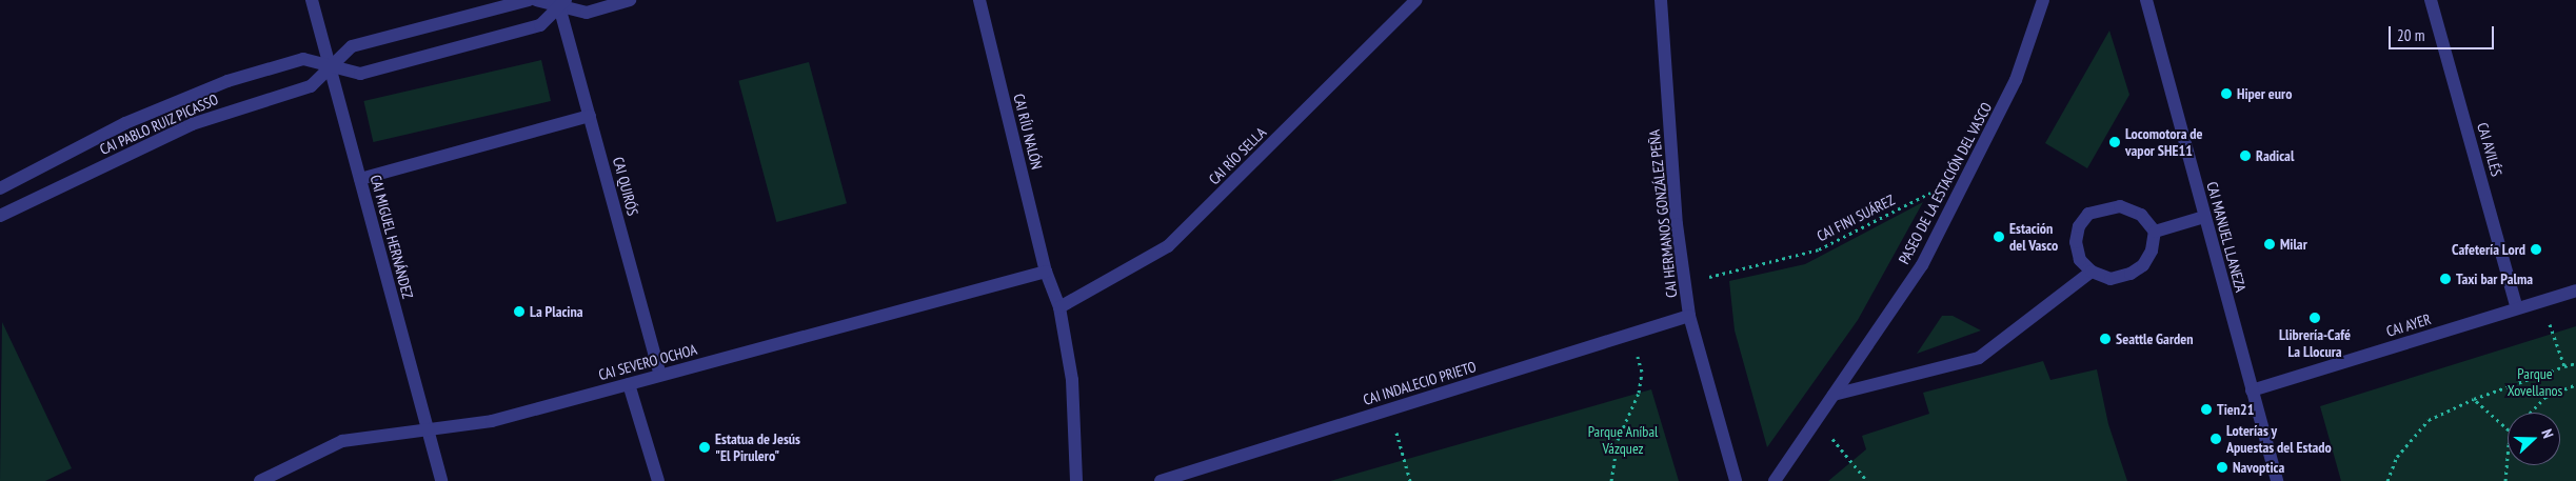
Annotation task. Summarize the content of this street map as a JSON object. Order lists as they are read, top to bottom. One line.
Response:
{"streets":{"street":["CAI PABLO RUIZ PICASSO","CAI RÍU NALÓN","CAI AVILÉS","CAI RÍO SELLA","PASEO DE LA ESTACIÓN DEL VASCO","CAI QUIRÓS","CAI HERMANOS GONZÁLEZ PEÑA","CAI MIGUEL HERNÁNDEZ","CAI MANUEL LLANEZA","CAI AYER","CAI SEVERO OCHOA","CAI INDALECIO PRIETO"],"path":["CAI FINI SUÁREZ"]},"crossings":[["CAI PABLO RUIZ PICASSO","CAI QUIRÓS"],["CAI PABLO RUIZ PICASSO","CAI MIGUEL HERNÁNDEZ"],["CAI RÍU NALÓN","CAI RÍO SELLA"],["CAI RÍU NALÓN","CAI SEVERO OCHOA"],["CAI AVILÉS","CAI AYER"],["PASEO DE LA ESTACIÓN DEL VASCO","CAI FINI SUÁREZ"],["CAI QUIRÓS","CAI SEVERO OCHOA"],["CAI HERMANOS GONZÁLEZ PEÑA","CAI FINI SUÁREZ"],["CAI HERMANOS GONZÁLEZ PEÑA","CAI INDALECIO PRIETO"],["CAI MIGUEL HERNÁNDEZ","CAI SEVERO OCHOA"],["CAI MANUEL LLANEZA","CAI AYER"]],"parks":["Parque Xovellanos","Parque Aníbal Vázquez"],"places":["Hiper euro","Locomotora de vapor SHE11","Radical","Estación del Vasco","Milar","Cafetería Lord","Taxi bar Palma","La Placina","Llibrería-Café La Llocura","Seattle Garden","Tien21","Loterías y Apuestas del Estado","Estatua de Jesús \"El Pirulero\"","Navoptica"],"scale_bar":"20 m","north":"right"}
